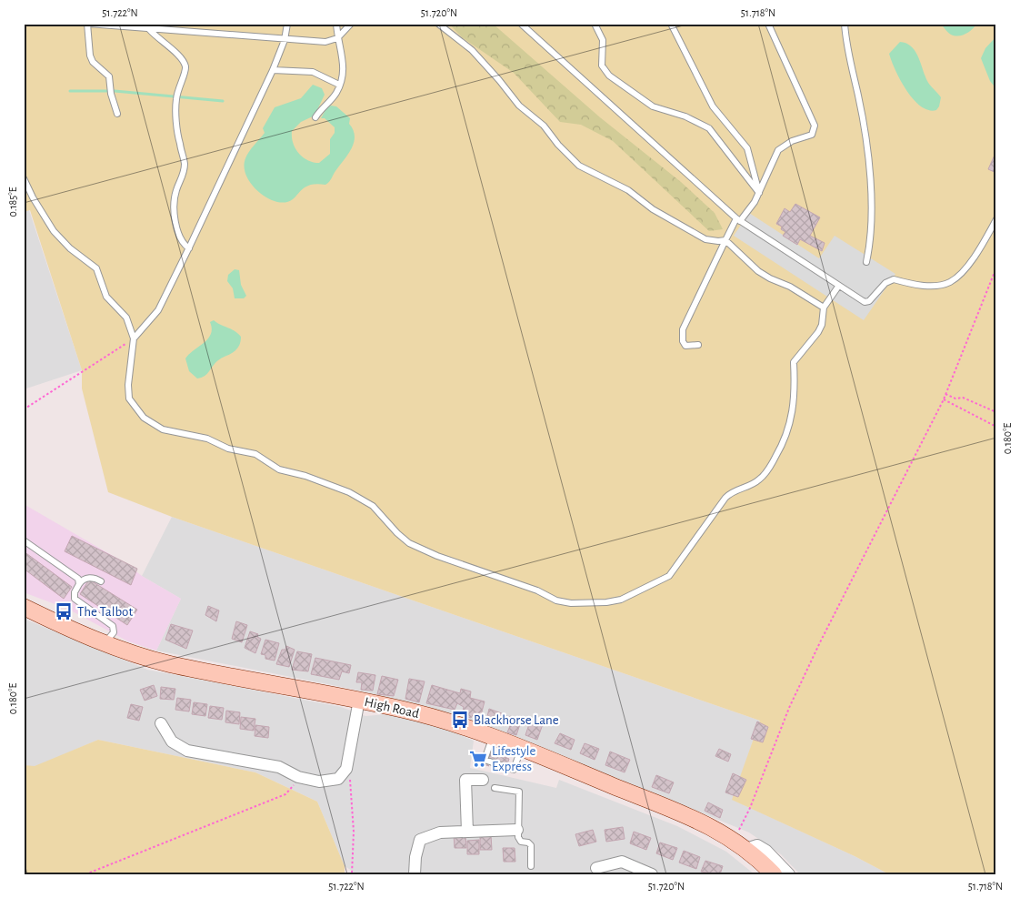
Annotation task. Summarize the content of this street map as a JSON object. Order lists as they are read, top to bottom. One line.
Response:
{"streets":{"main road":["High Road"]},"places":{"bus stop":["The Talbot","Blackhorse Lane"],"supermarket":["Lifestyle Express"]},"coordinates":["51.722°N","51.720°N","51.718°N","0.185°E","0.180°E"]}
